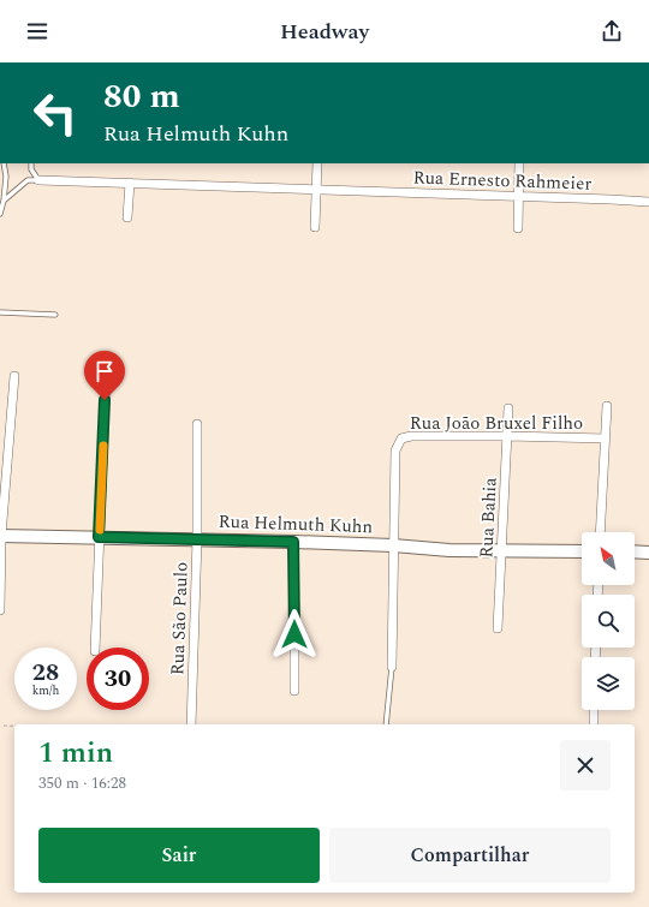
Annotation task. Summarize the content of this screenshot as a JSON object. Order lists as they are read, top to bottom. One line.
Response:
{"streets":{"main road":["Rua Helmuth Kuhn"],"street":["Rua Ernesto Rahmeier","Rua João Bruxel Filho","Rua Bahia","Rua São Paulo"]},"crossings":[["Rua João Bruxel Filho","Rua Bahia"],["Rua João Bruxel Filho","Rua Helmuth Kuhn"],["Rua Bahia","Rua Helmuth Kuhn"],["Rua Helmuth Kuhn","Rua São Paulo"]],"north":"top left","page":{"header":"Headway","turn":["80 m","Rua Helmuth Kuhn"],"speed":"28 km/h","limit":"30","heading":["1 min","350 m · 16:28"],"buttons":["Sair","Compartilhar"]}}
